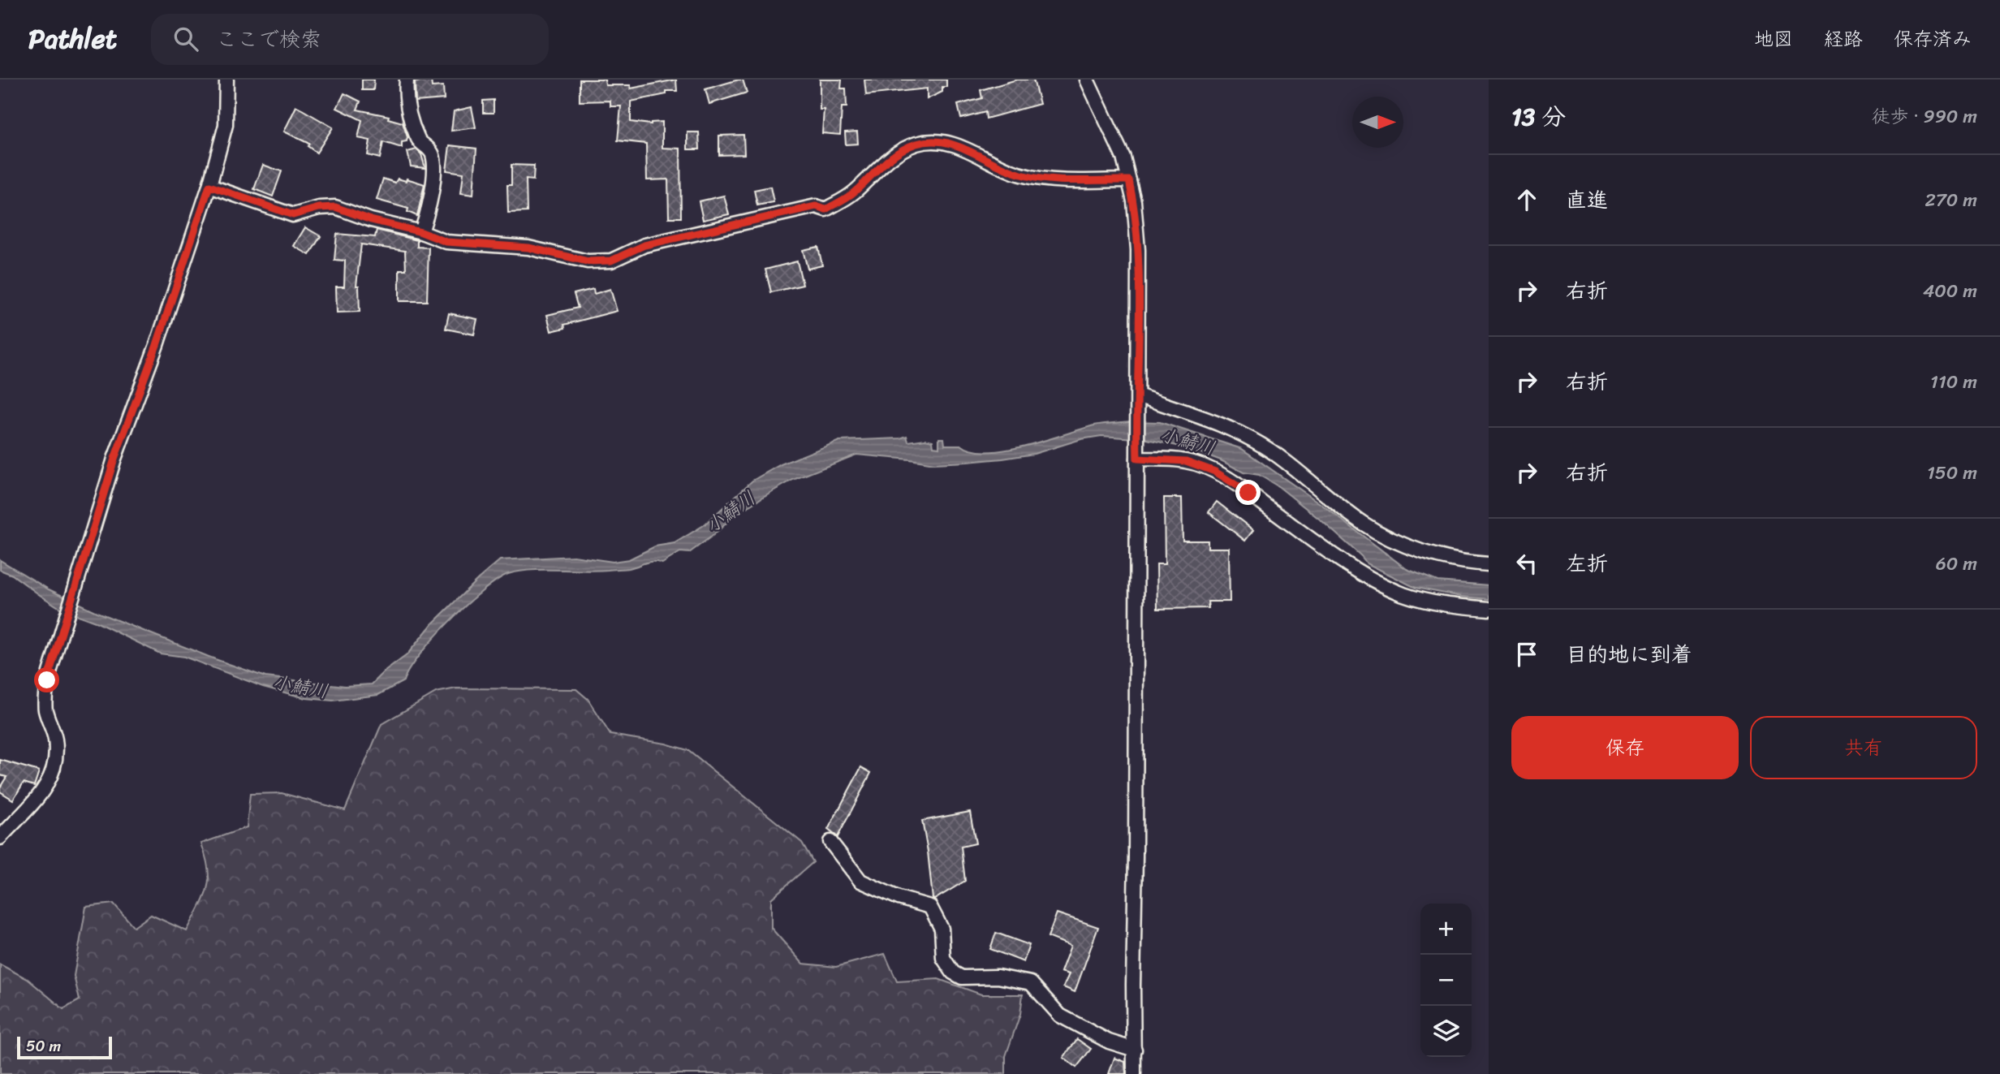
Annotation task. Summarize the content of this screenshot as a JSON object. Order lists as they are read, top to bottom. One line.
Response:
{"water":["小鯖川"],"scale_bar":"50 m","north":"right","page":{"header":"Pathlet","search":"ここで検索","nav":["地図","経路","保存済み"],"heading":["13 分","徒歩 · 990 m"],"list":[["直進","270 m"],["右折","400 m"],["右折","110 m"],["右折","150 m"],["左折","60 m"],"目的地に到着"],"buttons":["保存","共有"],"map_buttons":["+","−"],"scale":"50 m"}}
